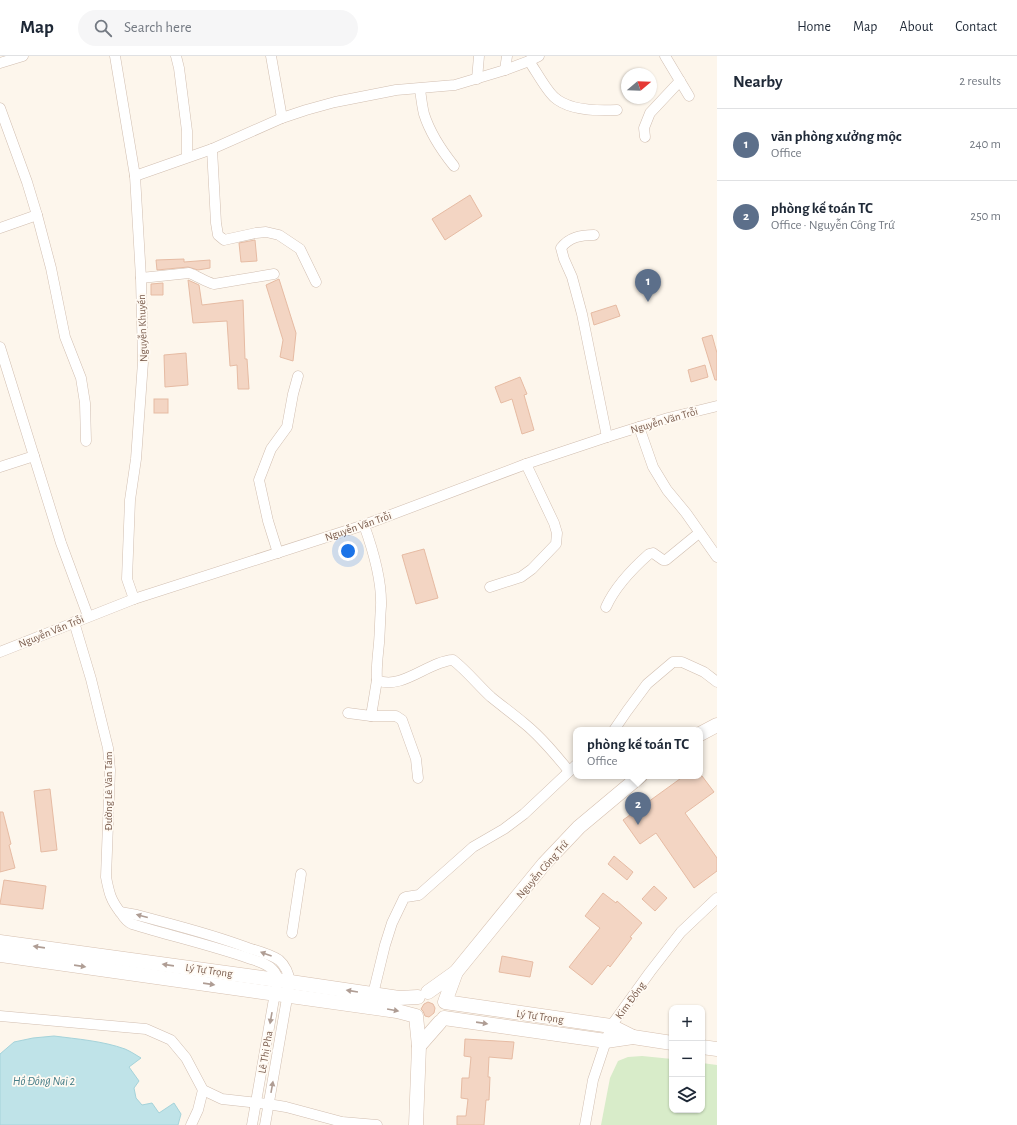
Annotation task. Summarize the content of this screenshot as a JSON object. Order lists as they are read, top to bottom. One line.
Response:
{"streets":{"street":["Nguyễn Khuyến","Nguyễn Văn Trỗi","Đường Lê Văn Tám","Nguyễn Công Trứ","Lý Tự Trọng","Kim Đồng","Lê Thị Pha"]},"crossings":[["Nguyễn Khuyến","Nguyễn Văn Trỗi"],["Nguyễn Văn Trỗi","Đường Lê Văn Tám"],["Đường Lê Văn Tám","Lý Tự Trọng"],["Đường Lê Văn Tám","Lê Thị Pha"],["Nguyễn Công Trứ","Lý Tự Trọng"],["Lý Tự Trọng","Kim Đồng"],["Lý Tự Trọng","Lê Thị Pha"]],"water":["Hồ Đồng Nai 2"],"north":"right","page":{"header":"Map","search":"Search here","nav":["Home","Map","About","Contact"],"heading":["Nearby","2 results"],"list":[{"mark":"1","name":"văn phòng xưởng mộc","note":"Office","value":"240 m"},{"mark":"2","name":"phòng kế toán TC","note":"Office · Nguyễn Công Trứ","value":"250 m"}],"pins":["1","2"],"popup":["phòng kế toán TC","Office"],"map_buttons":["+","−"]}}
